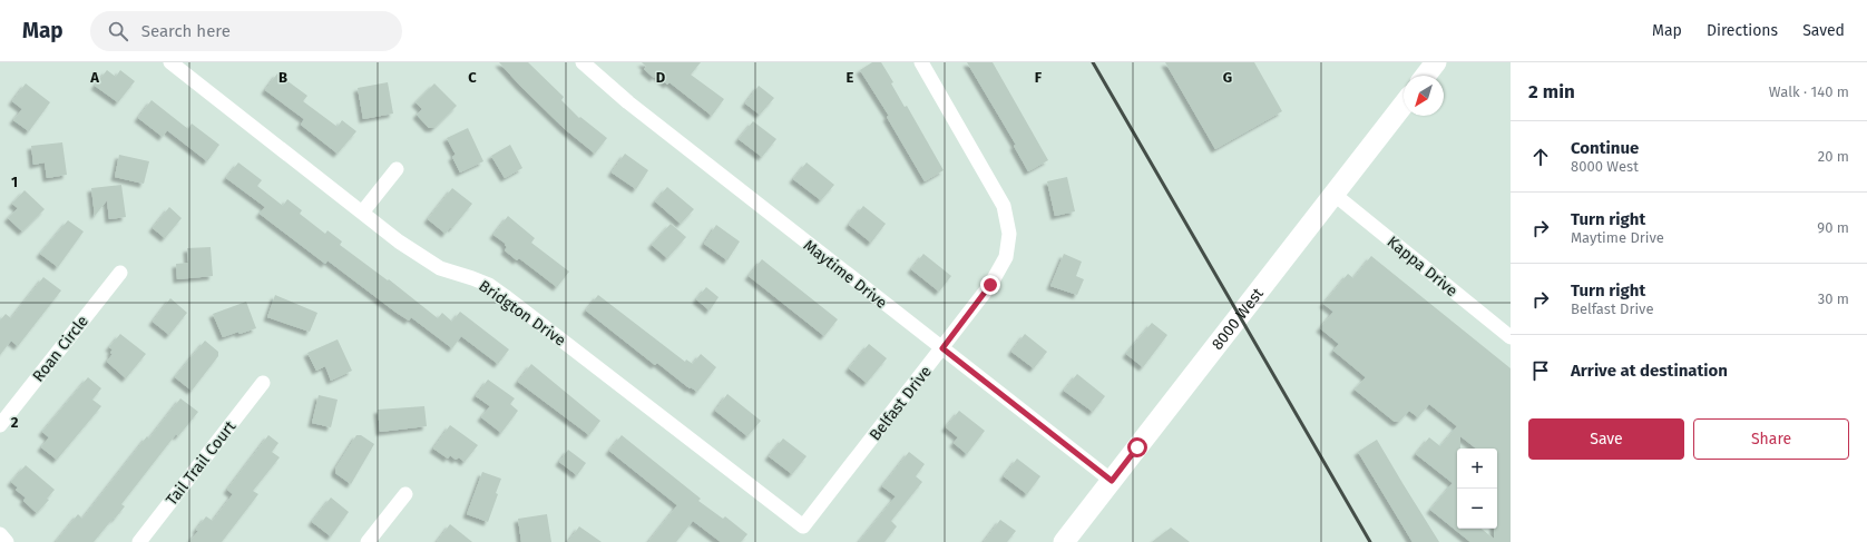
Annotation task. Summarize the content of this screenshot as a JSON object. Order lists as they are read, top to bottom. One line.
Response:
{"streets":{"street":["Kappa Drive","Maytime Drive","Bridgton Drive","8000 West","Roan Circle","Belfast Drive","Tail Trail Court"]},"crossings":[["Kappa Drive","8000 West"],["Maytime Drive","8000 West"],["Maytime Drive","Belfast Drive"],["Bridgton Drive","Belfast Drive"]],"north":"bottom left","page":{"header":"Map","search":"Search here","nav":["Map","Directions","Saved"],"heading":["2 min","Walk · 140 m"],"list":[["Continue","8000 West","20 m"],["Turn right","Maytime Drive","90 m"],["Turn right","Belfast Drive","30 m"],"Arrive at destination"],"buttons":["Save","Share"],"map_buttons":["+","−"]},"grid":{"columns":["A","B","C","D","E","F","G"],"rows":["1","2"]}}
